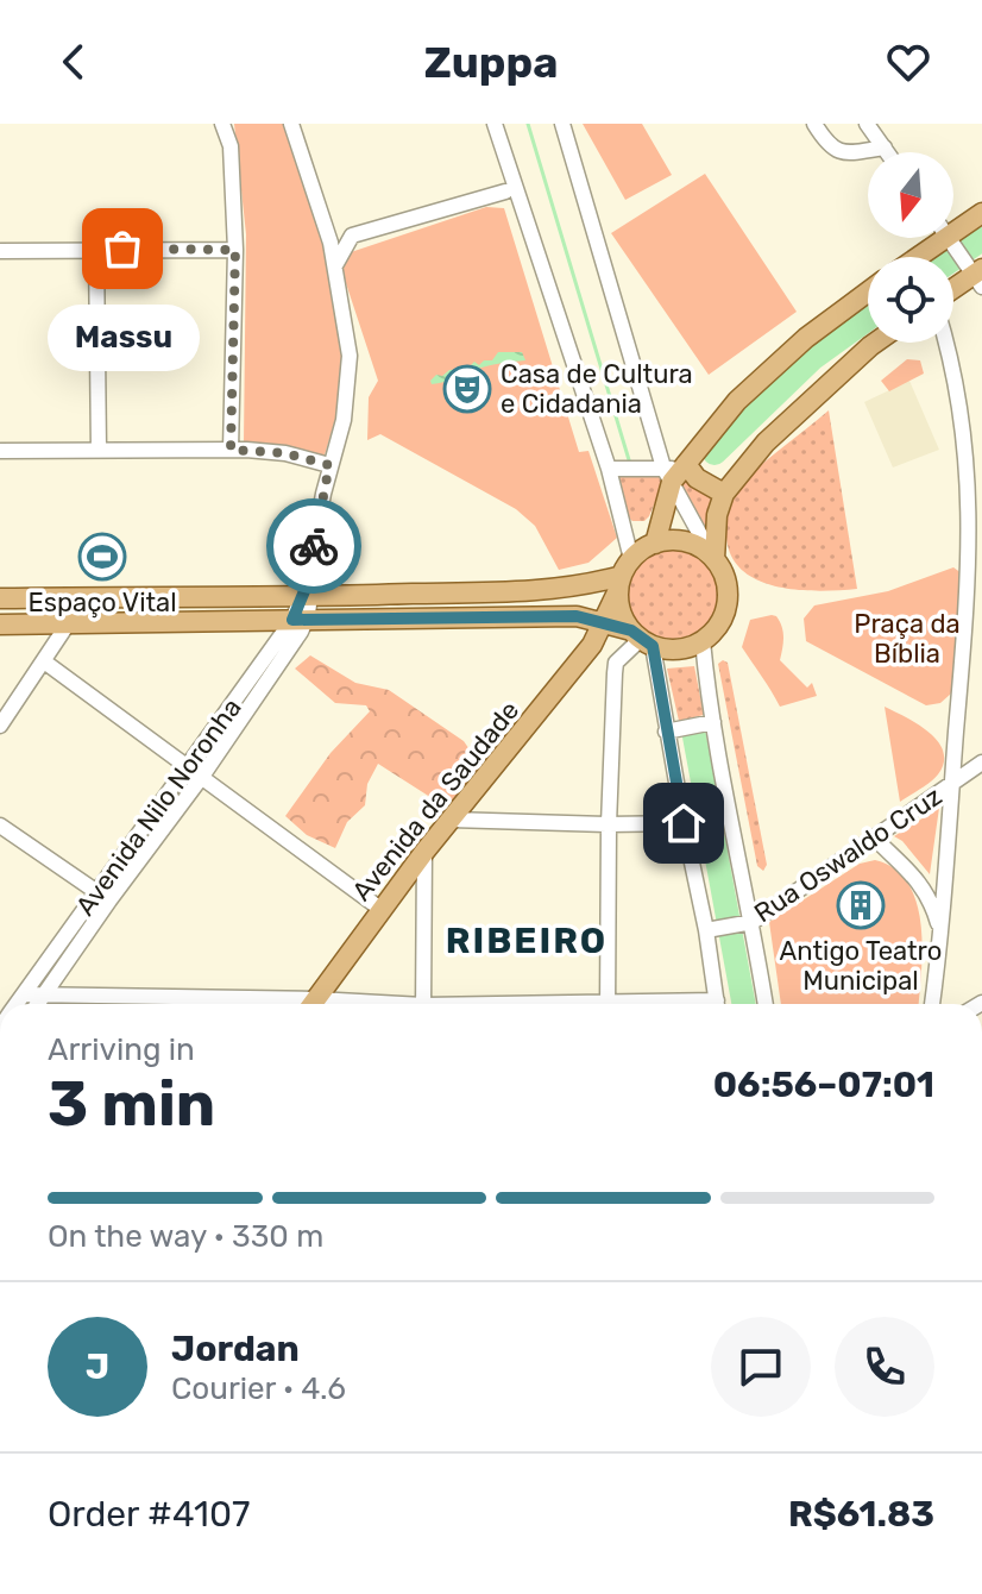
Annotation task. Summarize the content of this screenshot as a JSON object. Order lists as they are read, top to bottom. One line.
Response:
{"streets":{"main road":["Avenida da Saudade"],"street":["Avenida Nilo Noronha","Rua Oswaldo Cruz"]},"districts":["RIBEIRO"],"parks":["Praça da Bíblia"],"places":{"other":["Massu"],"theatre":["Casa de Cultura e Cidadania"],"sports":["Espaço Vital"],"building":["Antigo Teatro Municipal"]},"north":"bottom","page":{"header":"Zuppa","bubble":"Massu","heading":["3 min","Arriving in","06:56–07:01"],"panel":["Jordan","Courier · 4.6","Order #4107","R$61.83"],"bar":"On the way · 330 m","round":"J"}}
